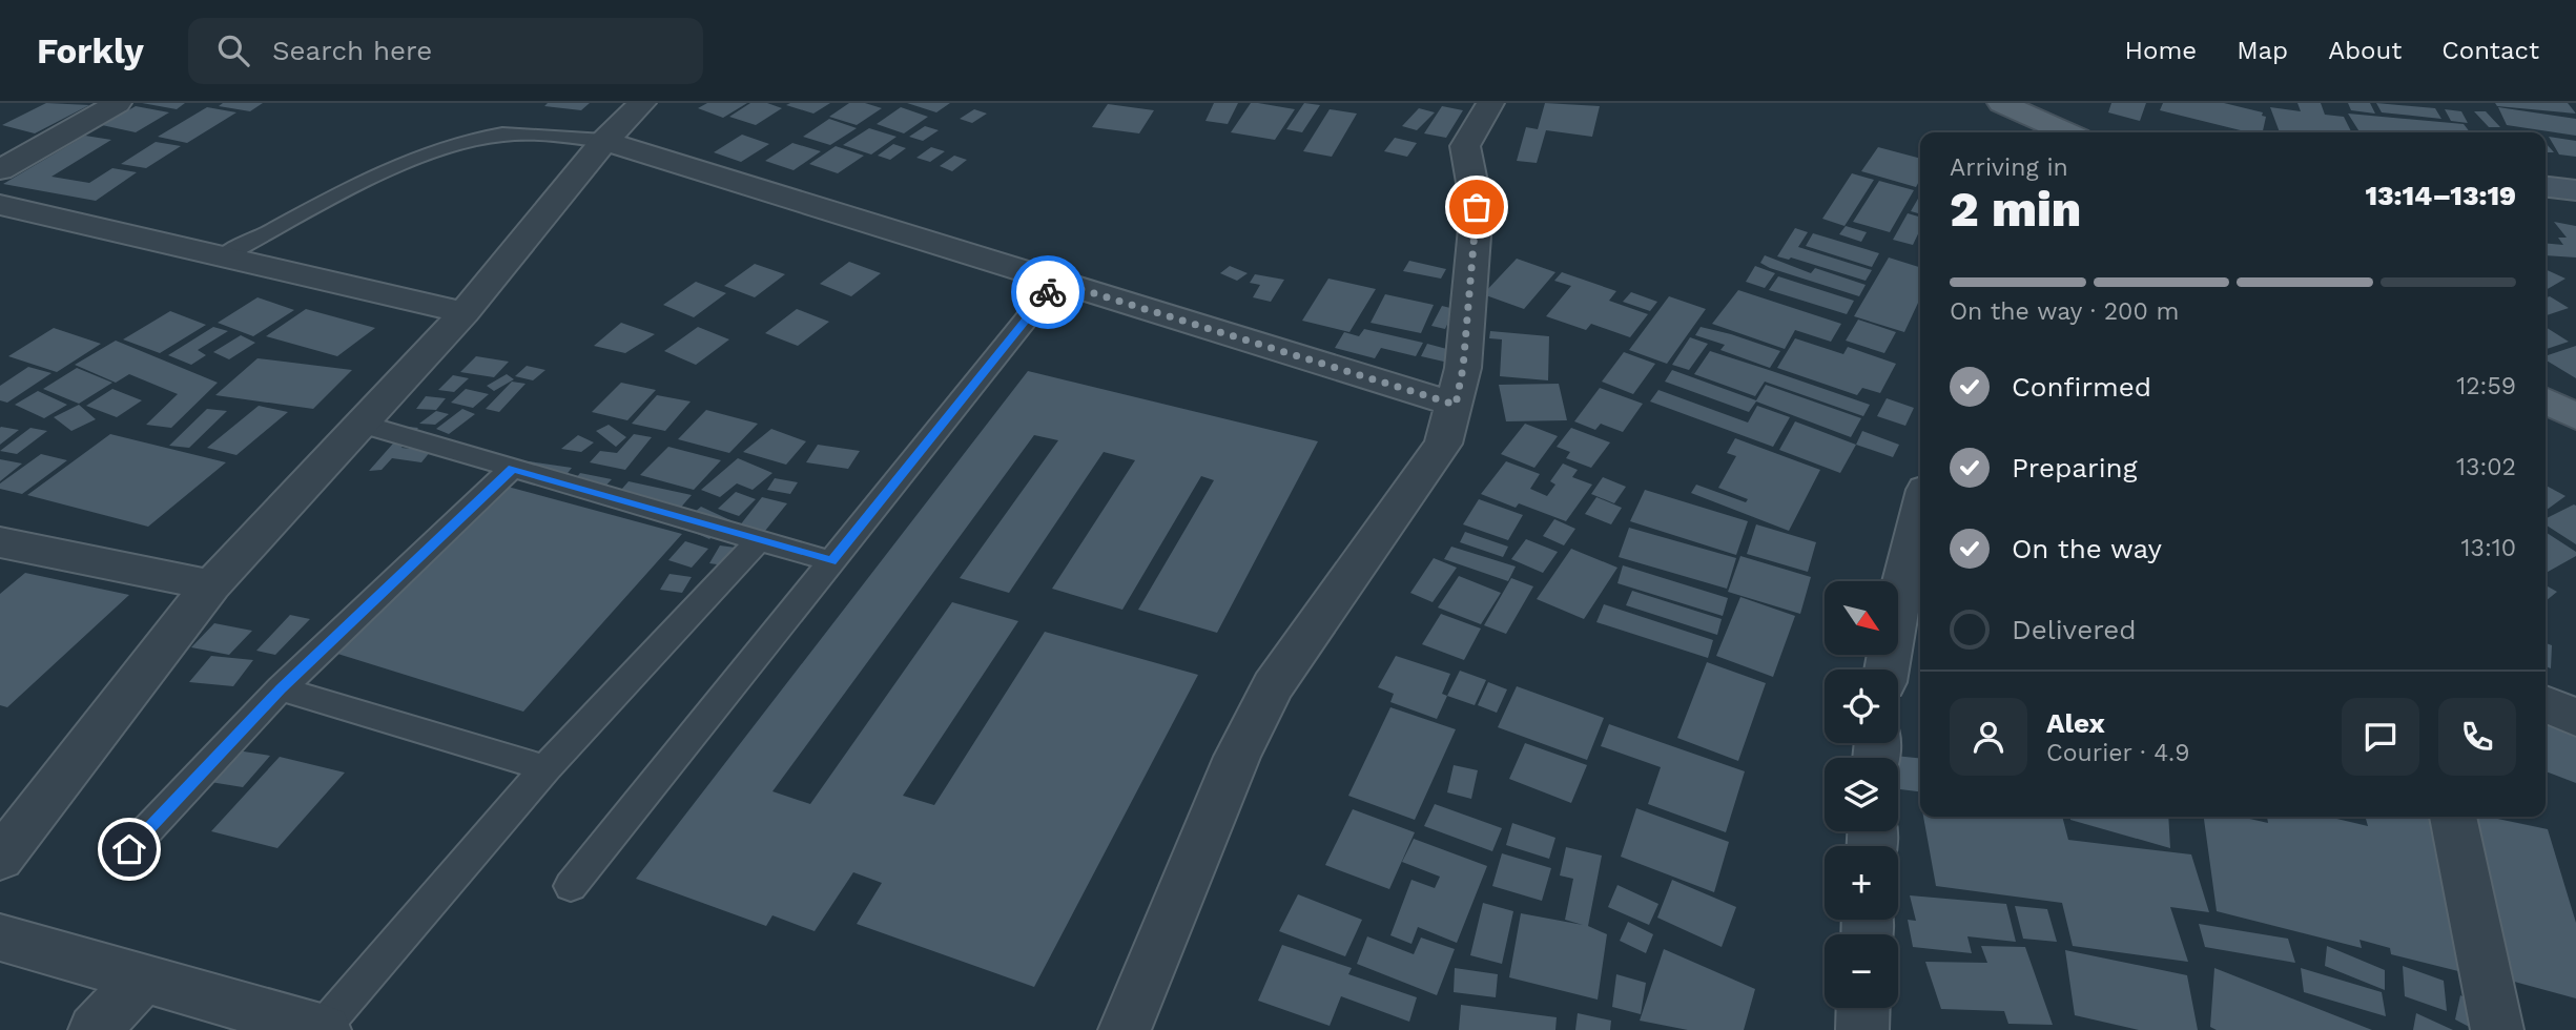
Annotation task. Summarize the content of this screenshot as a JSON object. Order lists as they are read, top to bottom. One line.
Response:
{"north":"bottom right","page":{"header":"Forkly","search":"Search here","nav":["Home","Map","About","Contact"],"heading":["2 min","Arriving in","13:14–13:19"],"panel":["Alex","Courier · 4.9"],"bar":"On the way · 200 m","list":[["Confirmed","12:59"],["Preparing","13:02"],["On the way","13:10"],"Delivered"],"map_buttons":["+","−"]}}
